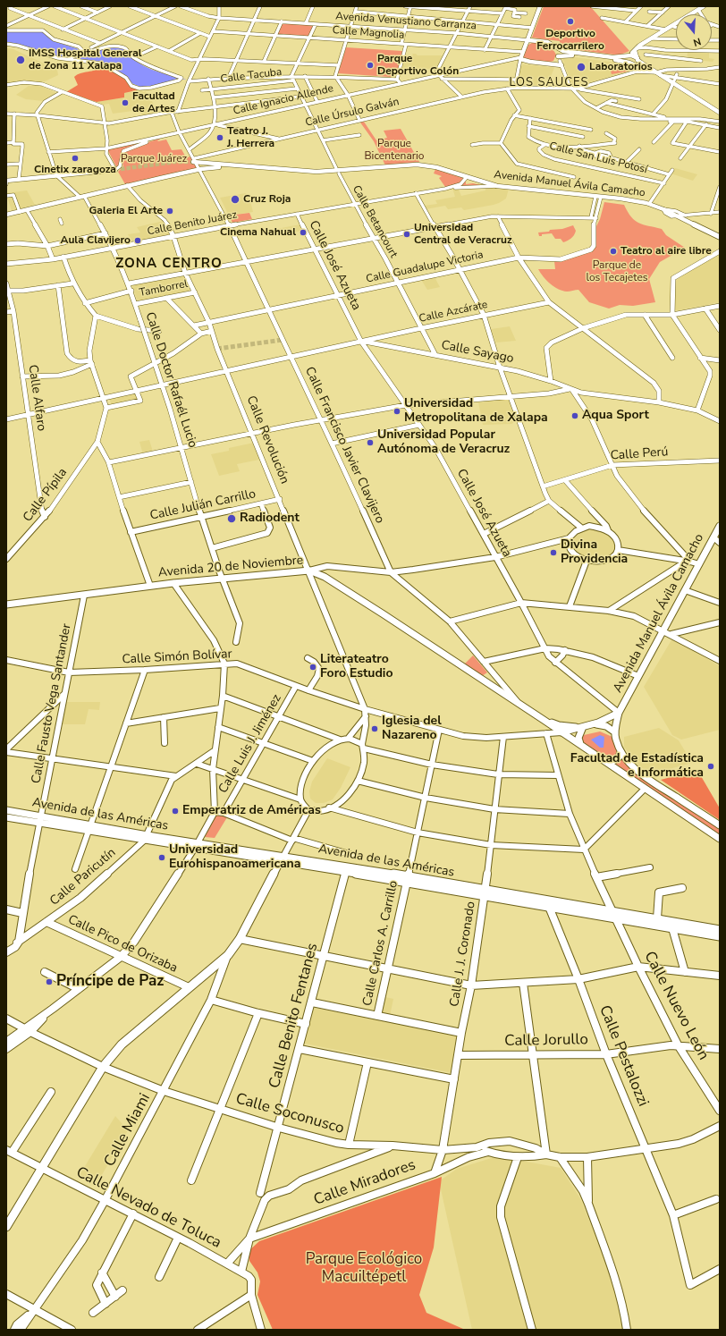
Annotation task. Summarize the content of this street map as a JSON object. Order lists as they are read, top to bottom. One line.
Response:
{"streets":{"main road":["Avenida Manuel Ávila Camacho","Avenida 20 de Noviembre","Avenida de las Américas"],"street":["Avenida Venustiano Carranza","Calle Magnolia","Calle Tacuba","Calle Ignacio Allende","Calle Úrsulo Galván","Calle San Luis Potosí","Calle Betancourt","Calle Benito Juárez","Calle José Azueta","Calle Guadalupe Victoria","Tamborrel","Calle Azcárate","Calle Sayago","Calle Doctor Rafaél Lucio","Calle Alfaro","Calle Revolución","Calle Francisco Javier Clavijero","Calle Perú","Calle Pípila","Calle Julián Carrillo","Calle Simón Bolívar","Calle Fausto Vega Santander","Calle Luis J. Jiménez","Calle Paricutín","Calle Carlos A. Carrillo","Calle Pico de Orizaba","Calle J. J. Coronado","Calle Nuevo León","Calle Benito Fentanes","Calle Jorullo","Calle Pestalozzi","Calle Soconusco","Calle Miami","Calle Miradores","Calle Nevado de Toluca"]},"crossings":[["Calle Ignacio Allende","Calle Francisco Javier Clavijero"],["Calle Úrsulo Galván","Avenida Manuel Ávila Camacho"],["Calle Úrsulo Galván","Calle Francisco Javier Clavijero"],["Avenida Manuel Ávila Camacho","Calle Benito Juárez"],["Avenida Manuel Ávila Camacho","Calle José Azueta"],["Avenida Manuel Ávila Camacho","Calle Guadalupe Victoria"],["Avenida Manuel Ávila Camacho","Calle Doctor Rafaél Lucio"],["Avenida Manuel Ávila Camacho","Calle Revolución"],["Avenida Manuel Ávila Camacho","Calle Francisco Javier Clavijero"],["Avenida Manuel Ávila Camacho","Avenida 20 de Noviembre"],["Avenida Manuel Ávila Camacho","Calle Simón Bolívar"],["Calle Betancourt","Calle Benito Juárez"],["Calle Betancourt","Calle Guadalupe Victoria"],["Calle Betancourt","Calle Azcárate"],["Calle Betancourt","Calle Sayago"],["Calle Benito Juárez","Calle José Azueta"],["Calle Benito Juárez","Calle Doctor Rafaél Lucio"],["Calle Benito Juárez","Calle Revolución"],["Calle Benito Juárez","Calle Francisco Javier Clavijero"],["Calle José Azueta","Calle Guadalupe Victoria"],["Calle José Azueta","Calle Azcárate"],["Calle José Azueta","Calle Sayago"],["Calle Guadalupe Victoria","Calle Revolución"],["Calle Guadalupe Victoria","Calle Francisco Javier Clavijero"],["Tamborrel","Calle Doctor Rafaél Lucio"],["Tamborrel","Calle Revolución"],["Calle Azcárate","Calle Sayago"],["Calle Sayago","Calle Doctor Rafaél Lucio"],["Calle Sayago","Calle Alfaro"],["Calle Sayago","Calle Revolución"],["Calle Sayago","Calle Francisco Javier Clavijero"],["Calle Doctor Rafaél Lucio","Calle Julián Carrillo"],["Calle Doctor Rafaél Lucio","Avenida 20 de Noviembre"],["Calle Alfaro","Calle Pípila"],["Calle Revolución","Calle Julián Carrillo"],["Calle Revolución","Avenida 20 de Noviembre"],["Calle Revolución","Calle Simón Bolívar"],["Calle Francisco Javier Clavijero","Avenida 20 de Noviembre"],["Avenida 20 de Noviembre","Calle Simón Bolívar"],["Avenida 20 de Noviembre","Calle Fausto Vega Santander"],["Calle Simón Bolívar","Calle Fausto Vega Santander"],["Calle Simón Bolívar","Calle Luis J. Jiménez"],["Calle Simón Bolívar","Calle Carlos A. Carrillo"],["Calle Simón Bolívar","Calle J. J. Coronado"],["Calle Simón Bolívar","Calle Nuevo León"],["Calle Fausto Vega Santander","Avenida de las Américas"],["Calle Fausto Vega Santander","Calle Paricutín"],["Avenida de las Américas","Calle Paricutín"],["Avenida de las Américas","Calle Carlos A. Carrillo"],["Avenida de las Américas","Calle J. J. Coronado"],["Avenida de las Américas","Calle Nuevo León"],["Avenida de las Américas","Calle Benito Fentanes"],["Avenida de las Américas","Calle Pestalozzi"],["Calle Paricutín","Calle Pico de Orizaba"],["Calle J. J. Coronado","Calle Jorullo"],["Calle J. J. Coronado","Calle Soconusco"],["Calle J. J. Coronado","Calle Miradores"],["Calle Nuevo León","Calle Jorullo"],["Calle Benito Fentanes","Calle Soconusco"],["Calle Jorullo","Calle Pestalozzi"],["Calle Pestalozzi","Calle Soconusco"],["Calle Soconusco","Calle Miami"],["Calle Soconusco","Calle Miradores"],["Calle Miami","Calle Nevado de Toluca"],["Calle Miradores","Calle Nevado de Toluca"]],"districts":["LOS SAUCES","ZONA CENTRO"],"parks":["Parque Bicentenario","Parque Juárez","Parque de los Tecajetes","Parque Ecológico Macuiltépetl"],"places":["Deportivo Ferrocarrilero","IMSS Hospital General de Zona 11 Xalapa","Parque Deportivo Colón","Laboratorios","Facultad de Artes","Teatro J. J. Herrera","Cinetix zaragoza","Cruz Roja","Galeria El Arte","Cinema Nahual","Universidad Central de Veracruz","Aula Clavijero","Teatro al aire libre","Universidad Metropolitana de Xalapa","Aqua Sport","Universidad Popular Autónoma de Veracruz","Radiodent","Divina Providencia","Literateatro Foro Estudio","Iglesia del Nazareno","Facultad de Estadística e Informática","Emperatriz de Américas","Universidad Eurohispanoamericana","Príncipe de Paz"],"north":"bottom"}
